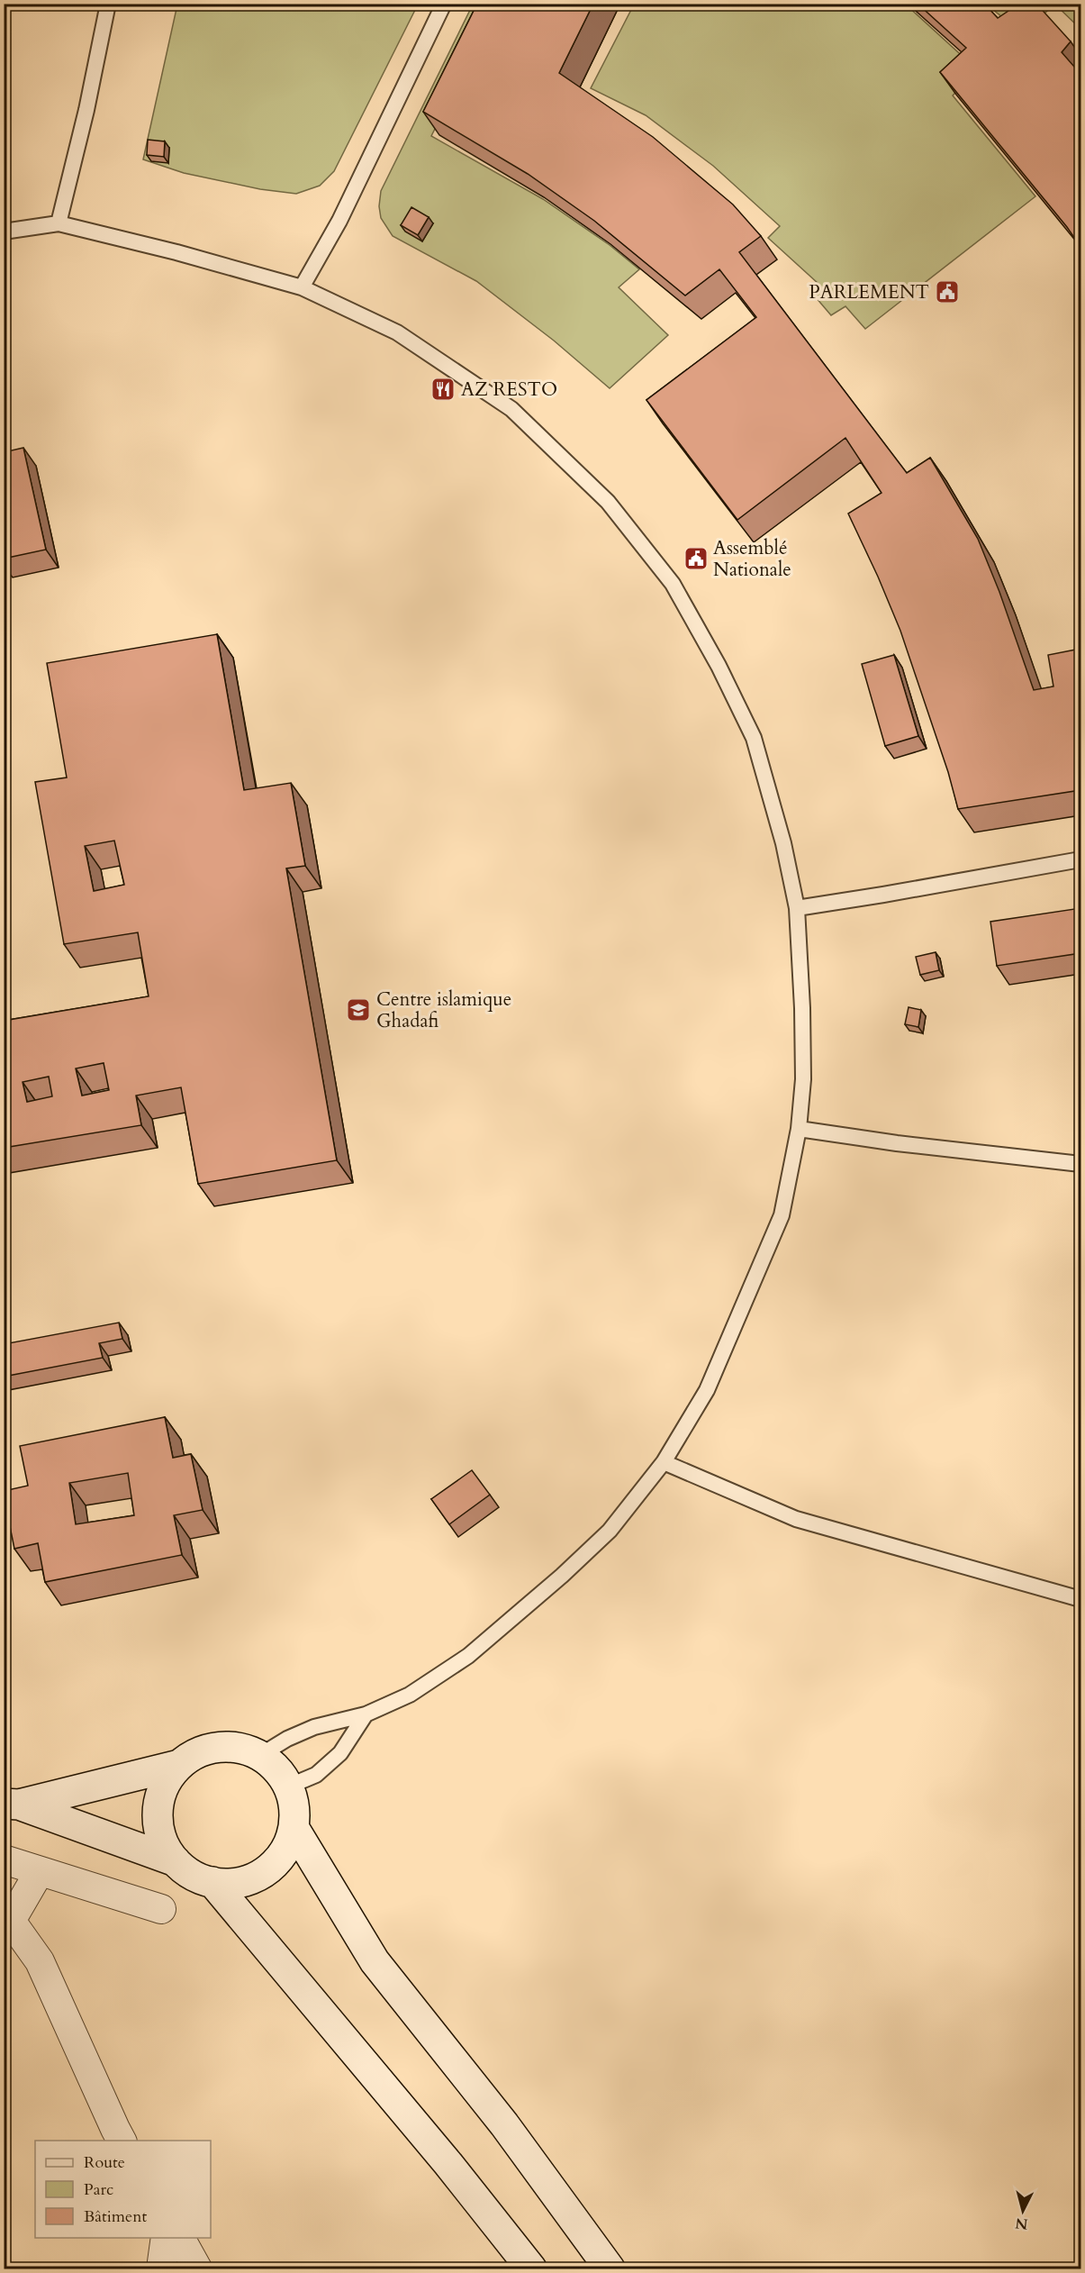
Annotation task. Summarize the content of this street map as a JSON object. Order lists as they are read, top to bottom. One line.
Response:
{"places":{"public building":["PARLEMENT","Assemblé Nationale"],"restaurant":["AZ RESTO"],"school or university":["Centre islamique Ghadafi"]},"legend":["Route","Parc","Bâtiment"],"north":"bottom"}
